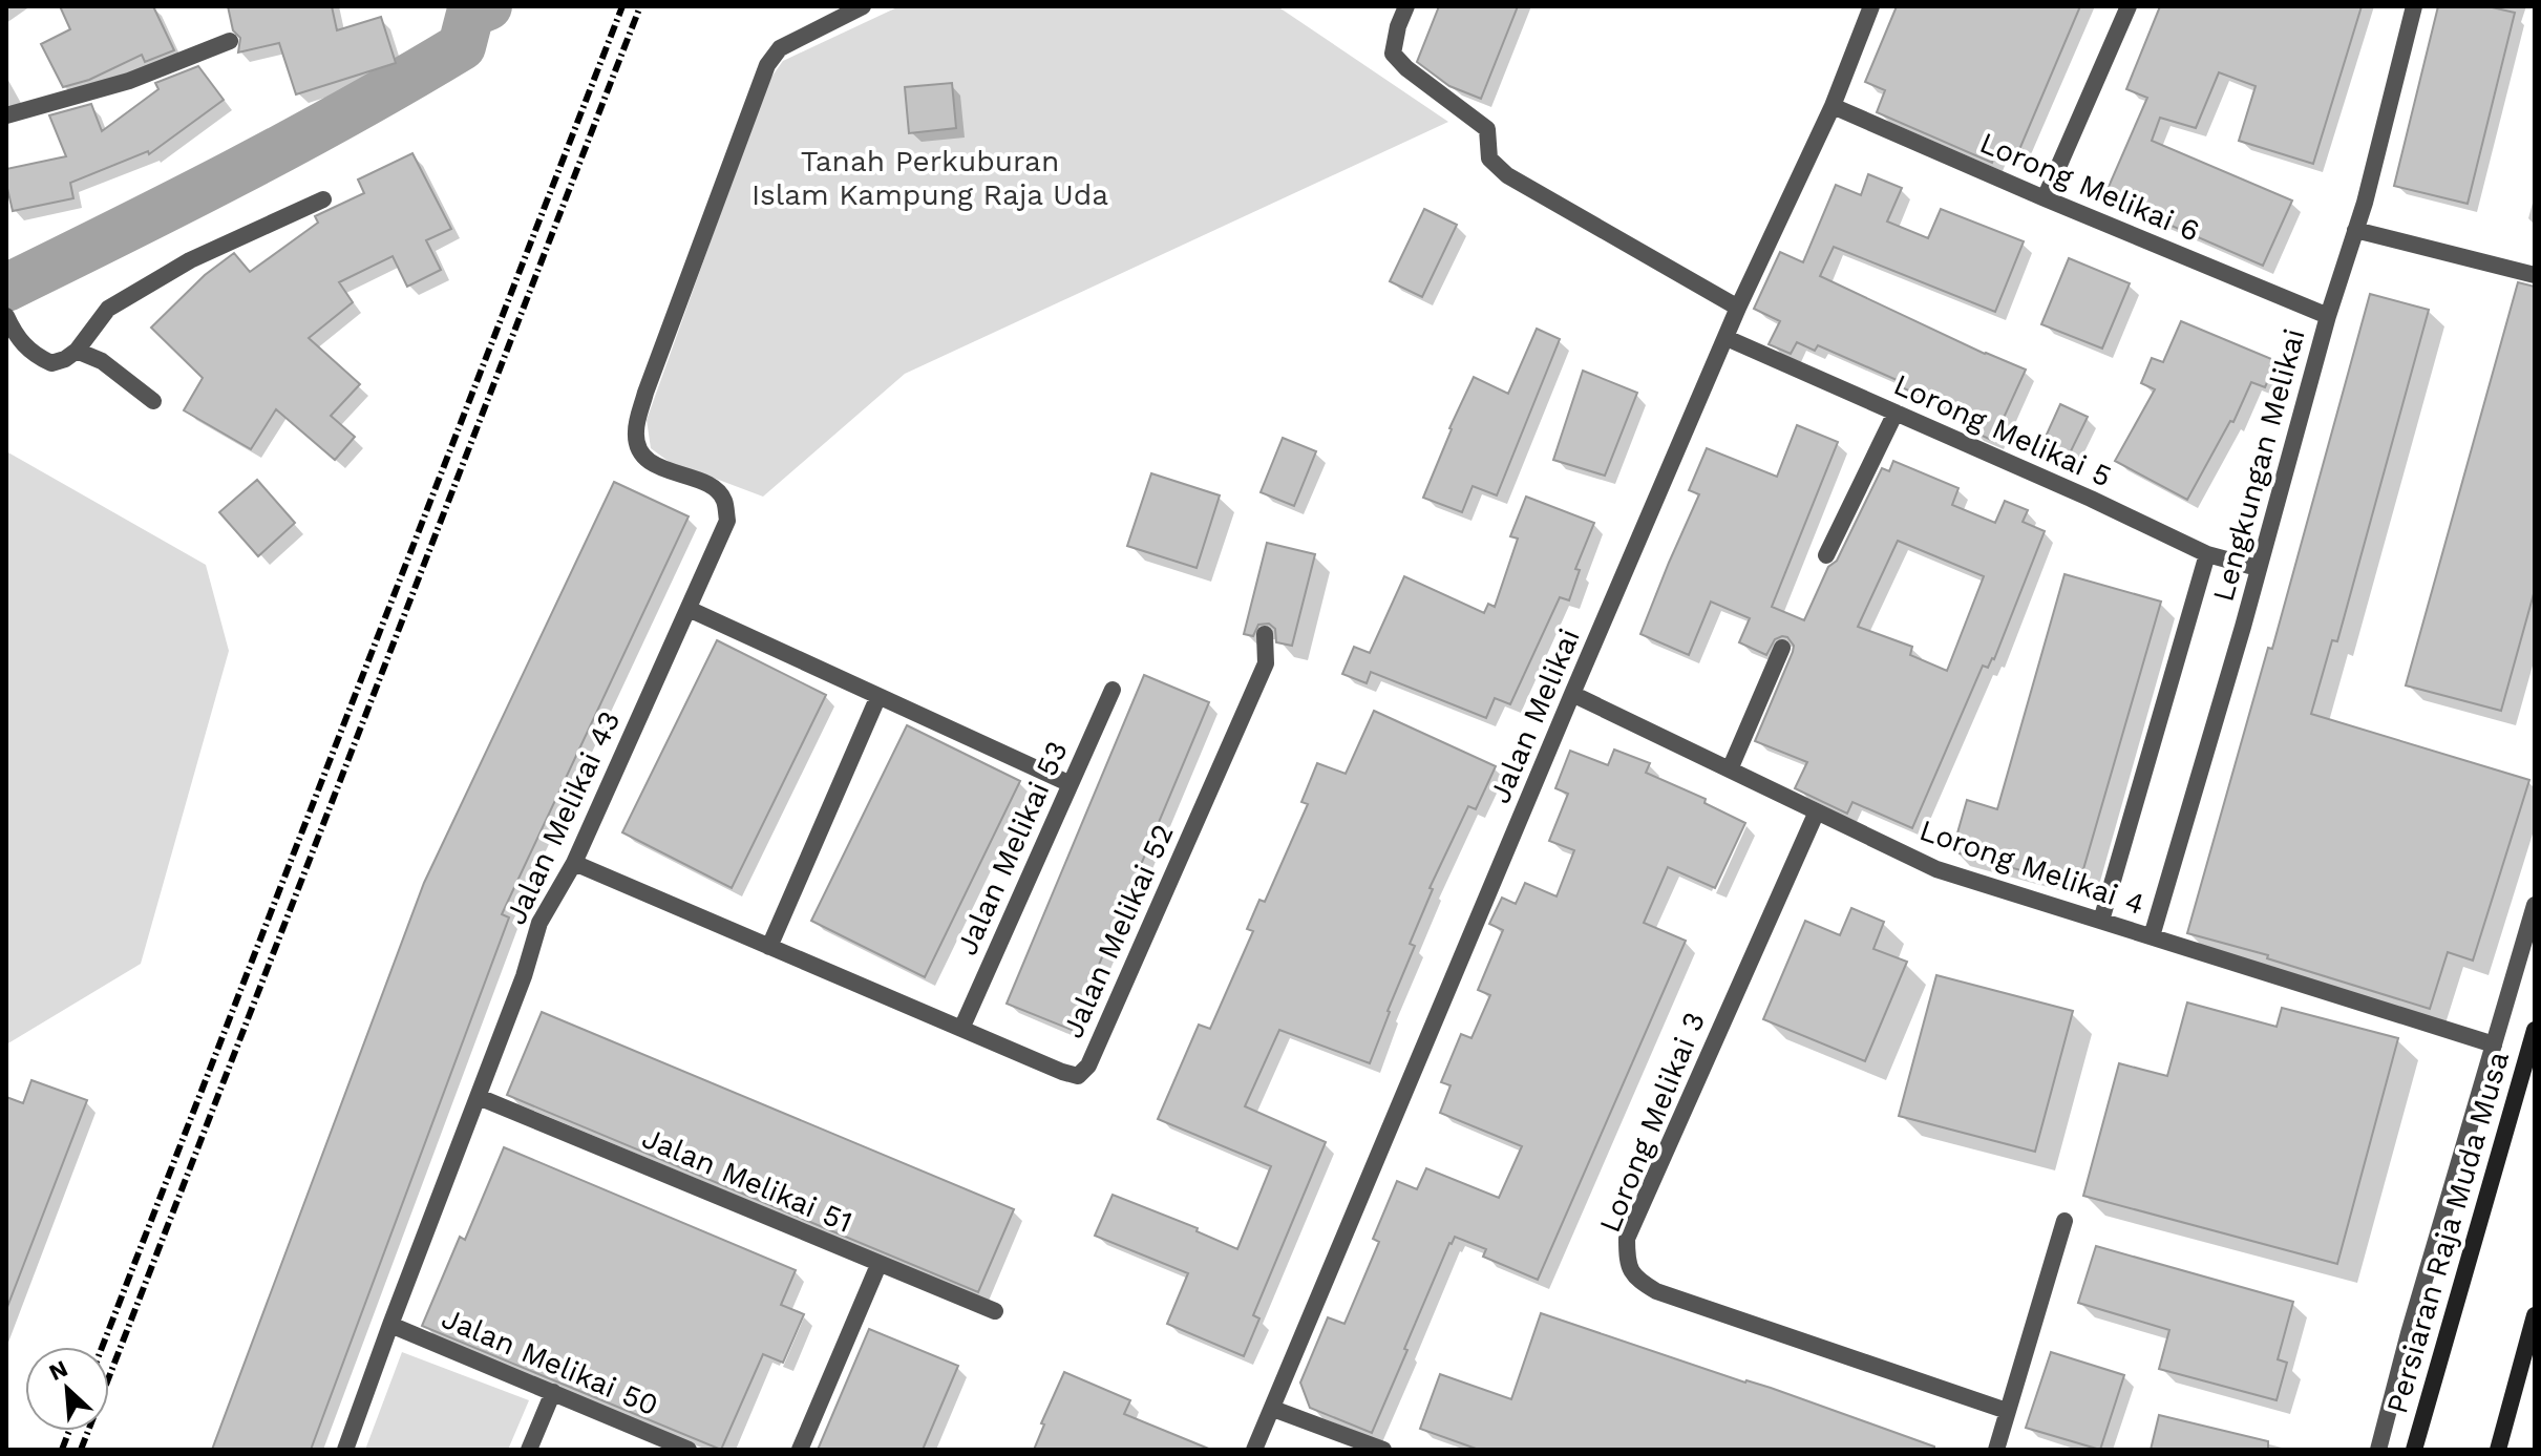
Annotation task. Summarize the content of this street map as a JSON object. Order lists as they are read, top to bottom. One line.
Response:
{"streets":{"main road":["Persiaran Raja Muda Musa"],"street":["Lorong Melikai 6","Lorong Melikai 5","Lengkungan Melikai","Jalan Melikai","Jalan Melikai 43","Jalan Melikai 53","Lorong Melikai 4","Jalan Melikai 52","Lorong Melikai 3","Jalan Melikai 51","Jalan Melikai 50"]},"crossings":[["Lorong Melikai 6","Lengkungan Melikai"],["Lorong Melikai 6","Jalan Melikai"],["Lorong Melikai 5","Lengkungan Melikai"],["Lorong Melikai 5","Jalan Melikai"],["Lengkungan Melikai","Lorong Melikai 4"],["Jalan Melikai","Lorong Melikai 4"],["Jalan Melikai 43","Jalan Melikai 52"],["Jalan Melikai 43","Jalan Melikai 51"],["Jalan Melikai 43","Jalan Melikai 50"],["Jalan Melikai 53","Jalan Melikai 52"],["Lorong Melikai 4","Lorong Melikai 3"]],"parks":["Tanah Perkuburan Islam Kampung Raja Uda"],"north":"top left"}
